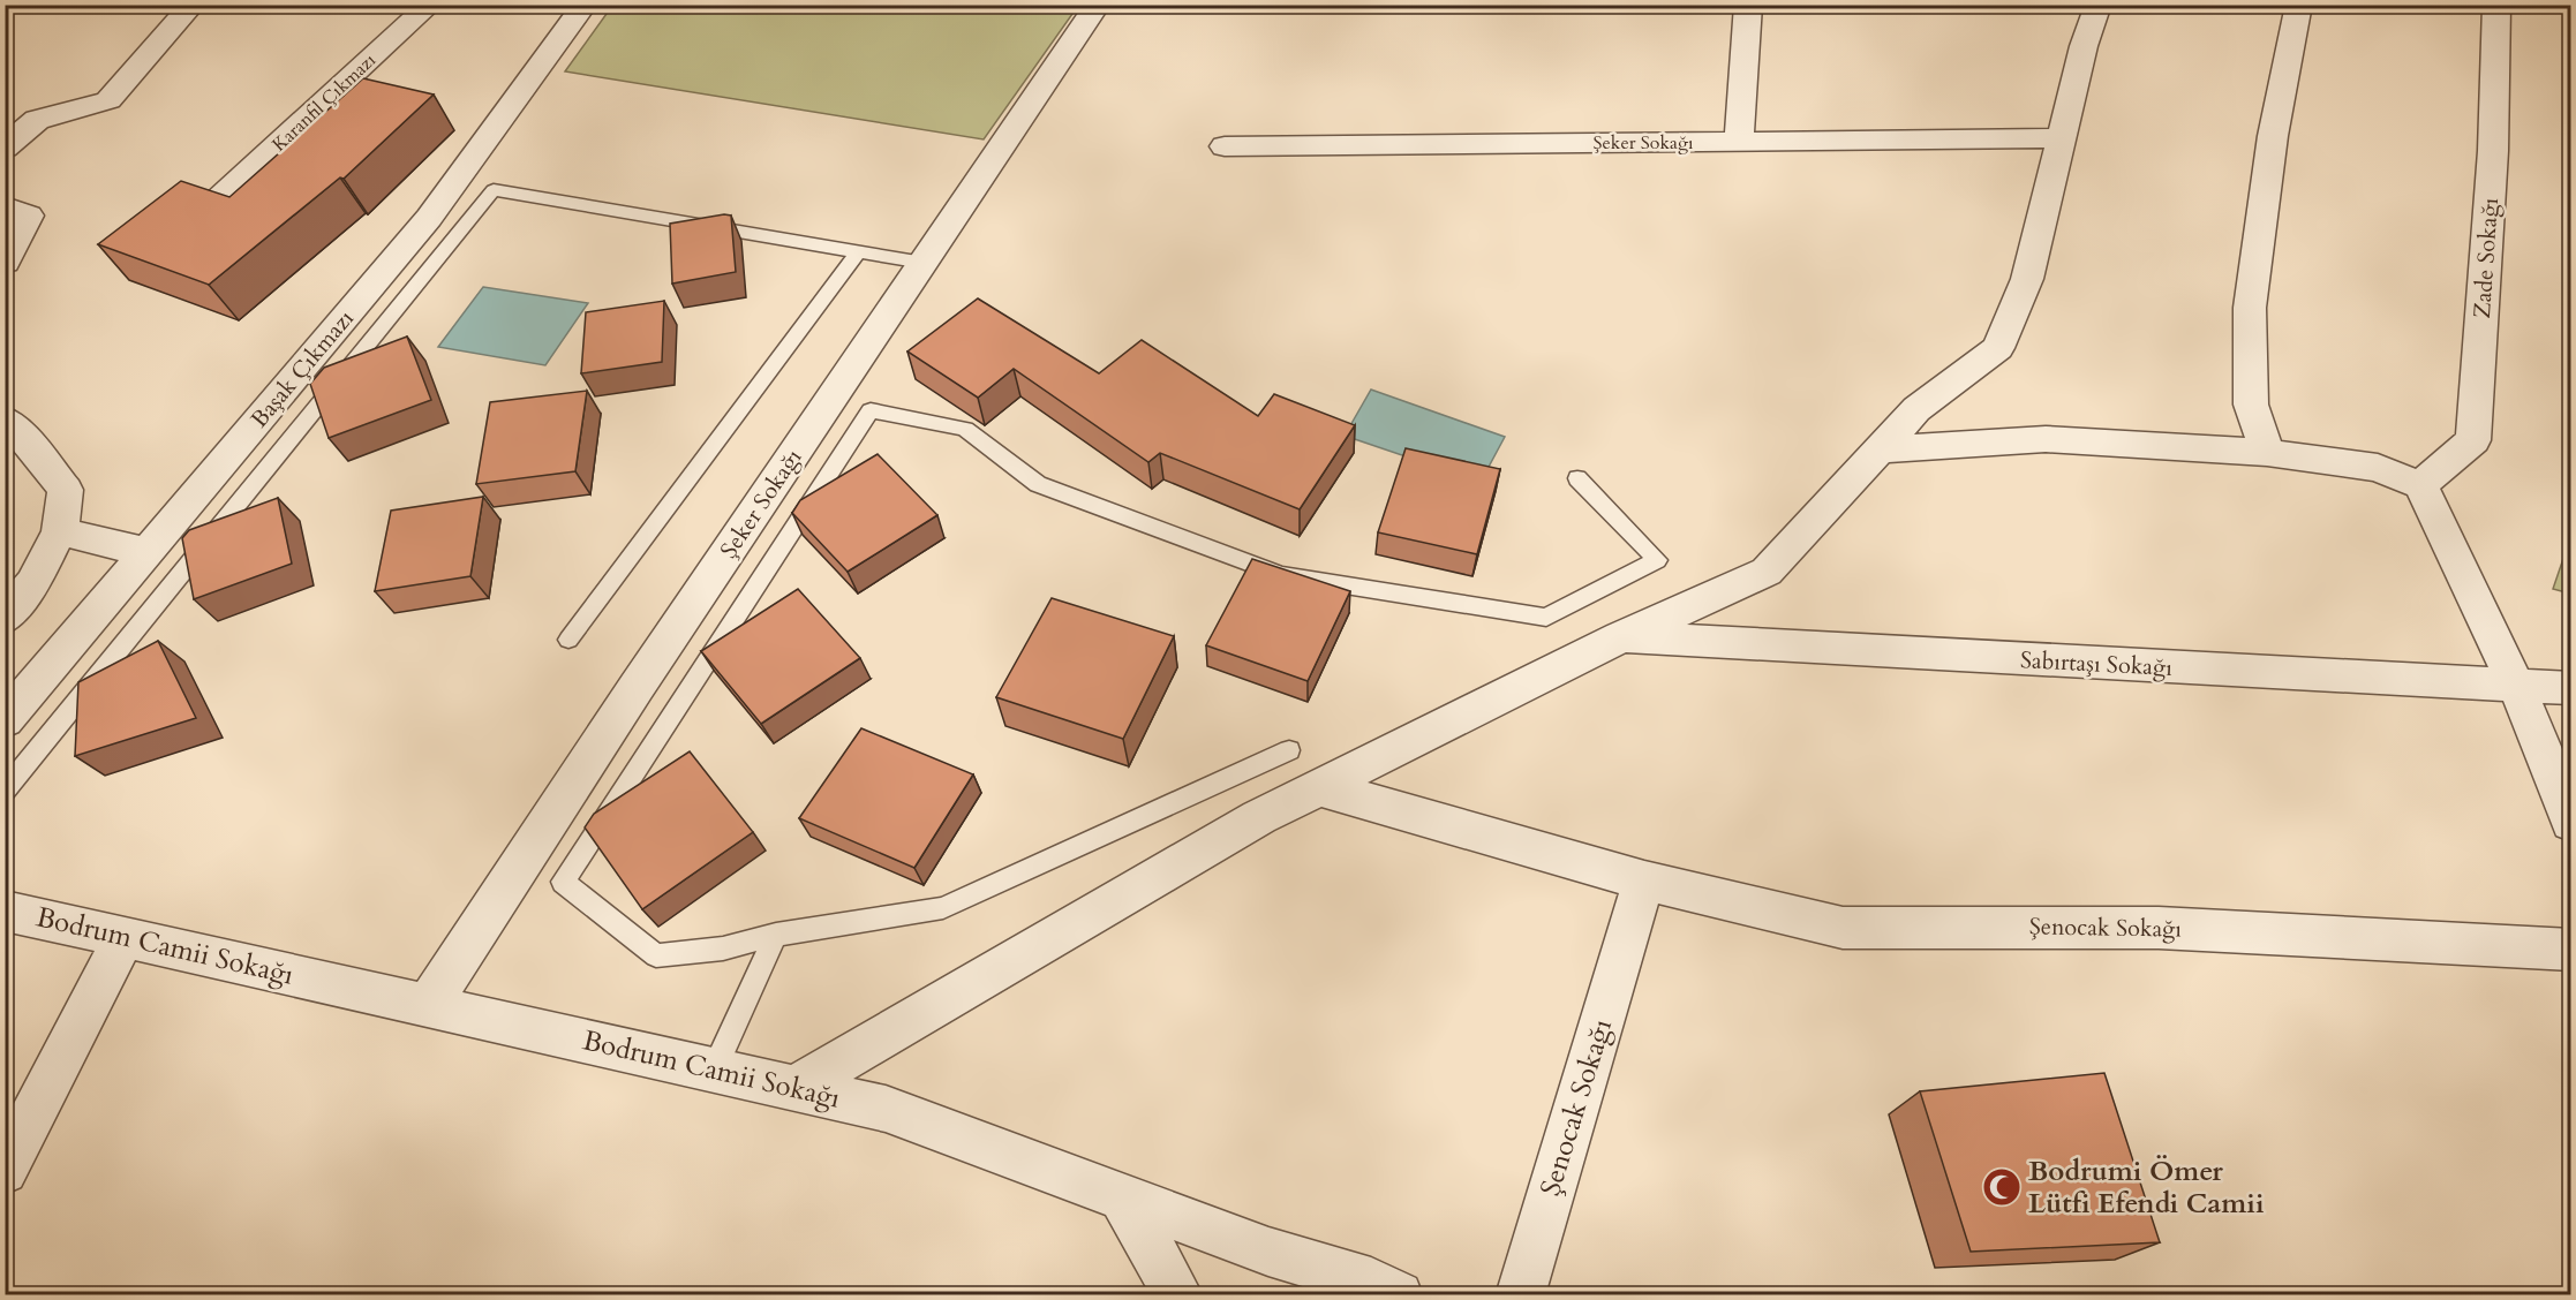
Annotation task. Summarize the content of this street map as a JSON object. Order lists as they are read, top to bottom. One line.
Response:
{"streets":{"street":["Karanfil Çıkmazı","Şeker Sokağı","Zade Sokağı","Başak Çıkmazı","Sabırtaşı Sokağı","Şenocak Sokağı","Bodrum Camii Sokağı"]},"crossings":[["Şeker Sokağı","Bodrum Camii Sokağı"]],"places":{"mosque":["Bodrumi Ömer Lütfi Efendi Camii"]}}
